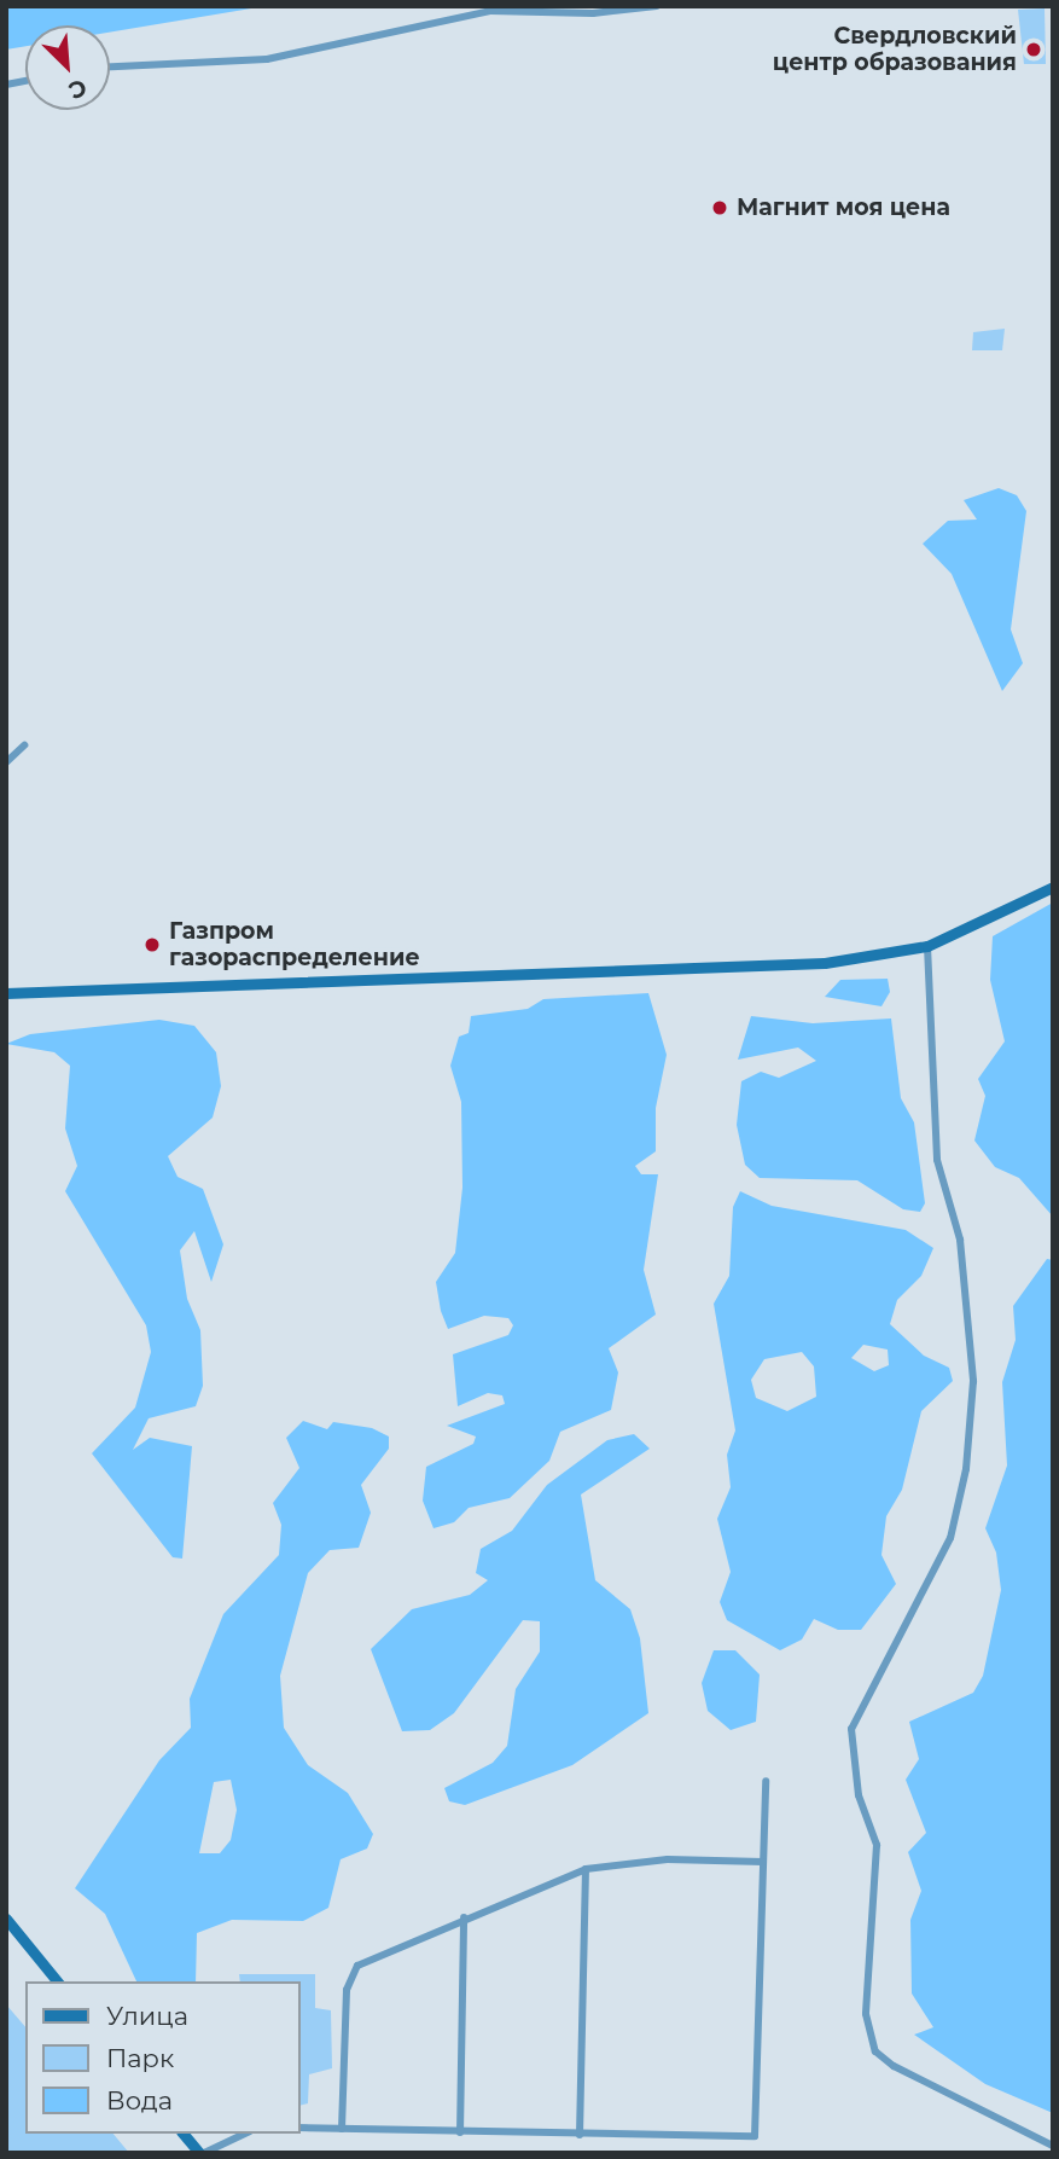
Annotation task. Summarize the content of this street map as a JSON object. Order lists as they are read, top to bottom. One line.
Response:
{"places":["Свердловский центр образования","Магнит моя цена","Газпром газораспределение"],"legend":["Улица","Парк","Вода"],"north":"bottom right"}
